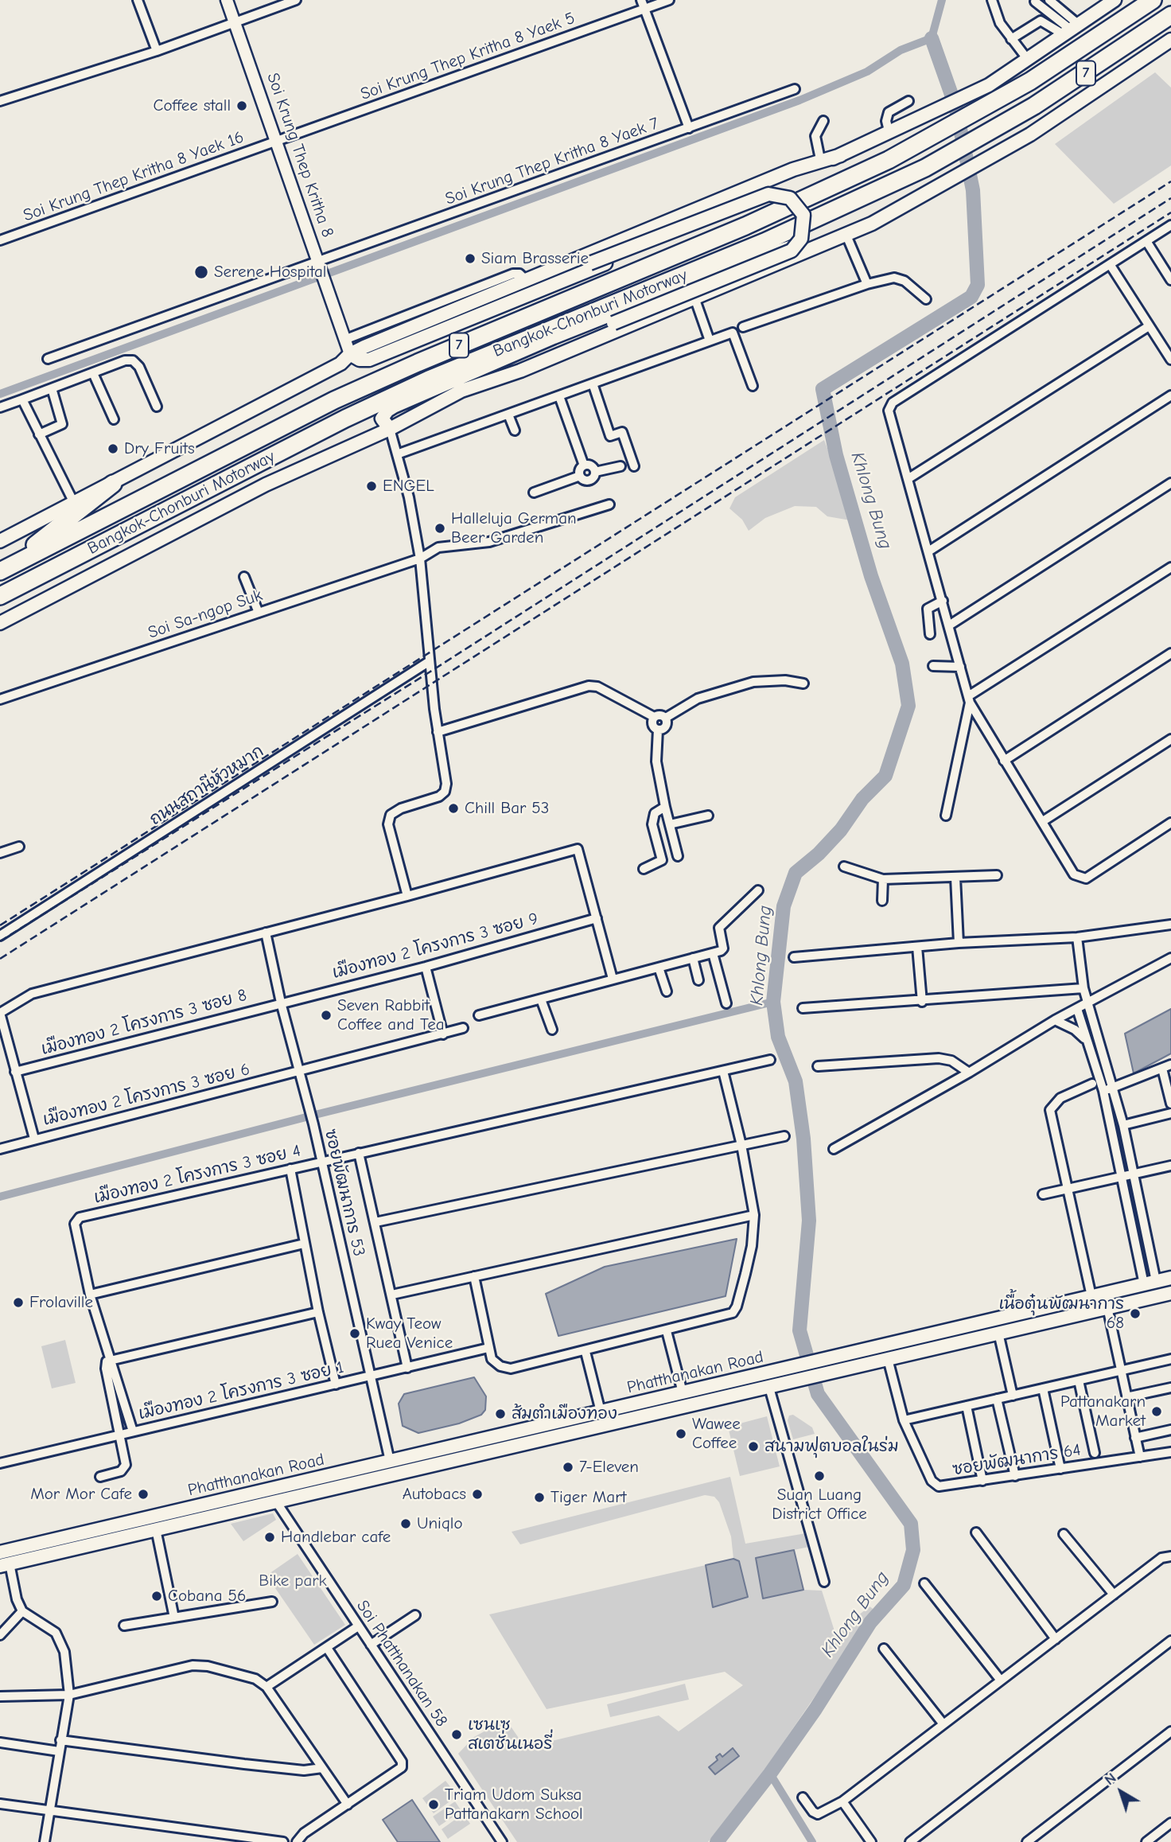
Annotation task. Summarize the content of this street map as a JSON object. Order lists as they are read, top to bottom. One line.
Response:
{"streets":{"highway":["7","Bangkok-Chonburi Motorway"],"main road":["Phatthanakan Road"],"street":["Soi Krung Thep Kritha 8 Yaek 5","Soi Krung Thep Kritha 8","Soi Krung Thep Kritha 8 Yaek 7","Soi Krung Thep Kritha 8 Yaek 16","Soi Sa-ngop Suk","ถนนสถานีหัวหมาก","เมืองทอง 2 โครงการ 3 ซอย 9","เมืองทอง 2 โครงการ 3 ซอย 8","เมืองทอง 2 โครงการ 3 ซอย 6","เมืองทอง 2 โครงการ 3 ซอย 4","ซอยพัฒนาการ 53","เมืองทอง 2 โครงการ 3 ซอย 1","ซอยพัฒนาการ 64","Soi Phatthanakan 58"]},"crossings":[["Soi Krung Thep Kritha 8 Yaek 5","Soi Krung Thep Kritha 8"],["Soi Krung Thep Kritha 8 Yaek 5","Soi Krung Thep Kritha 8 Yaek 16"],["Soi Krung Thep Kritha 8","Soi Krung Thep Kritha 8 Yaek 7"],["Soi Krung Thep Kritha 8","Soi Krung Thep Kritha 8 Yaek 16"],["เมืองทอง 2 โครงการ 3 ซอย 9","เมืองทอง 2 โครงการ 3 ซอย 8"],["เมืองทอง 2 โครงการ 3 ซอย 9","ซอยพัฒนาการ 53"],["เมืองทอง 2 โครงการ 3 ซอย 8","ซอยพัฒนาการ 53"],["เมืองทอง 2 โครงการ 3 ซอย 6","ซอยพัฒนาการ 53"],["เมืองทอง 2 โครงการ 3 ซอย 4","ซอยพัฒนาการ 53"],["ซอยพัฒนาการ 53","Phatthanakan Road"],["ซอยพัฒนาการ 53","เมืองทอง 2 โครงการ 3 ซอย 1"],["Phatthanakan Road","ซอยพัฒนาการ 64"],["Phatthanakan Road","Soi Phatthanakan 58"]],"water":["Khlong Bung"],"parks":["Bike park"],"places":["Coffee stall","Siam Brasserie","Serene Hospital","Dry Fruits","ENGEL","Halleluja German Beer Garden","Chill Bar 53","Seven Rabbit Coffee and Tea","Frolaville","เนื้อตุ๋นพัฒนาการ 68","Kway Teow Ruea Venice","Pattanakarn Market","ส้มตำเมืองทอง","Wawee Coffee","สนามฟุตบอลในร่ม","7-Eleven","Suan Luang District Office","Mor Mor Cafe","Autobacs","Tiger Mart","Uniqlo","Handlebar cafe","Cobana 56","เซนเซ สเตชั่นเนอรี่","Triam Udom Suksa Pattanakarn School"],"north":"top left"}
